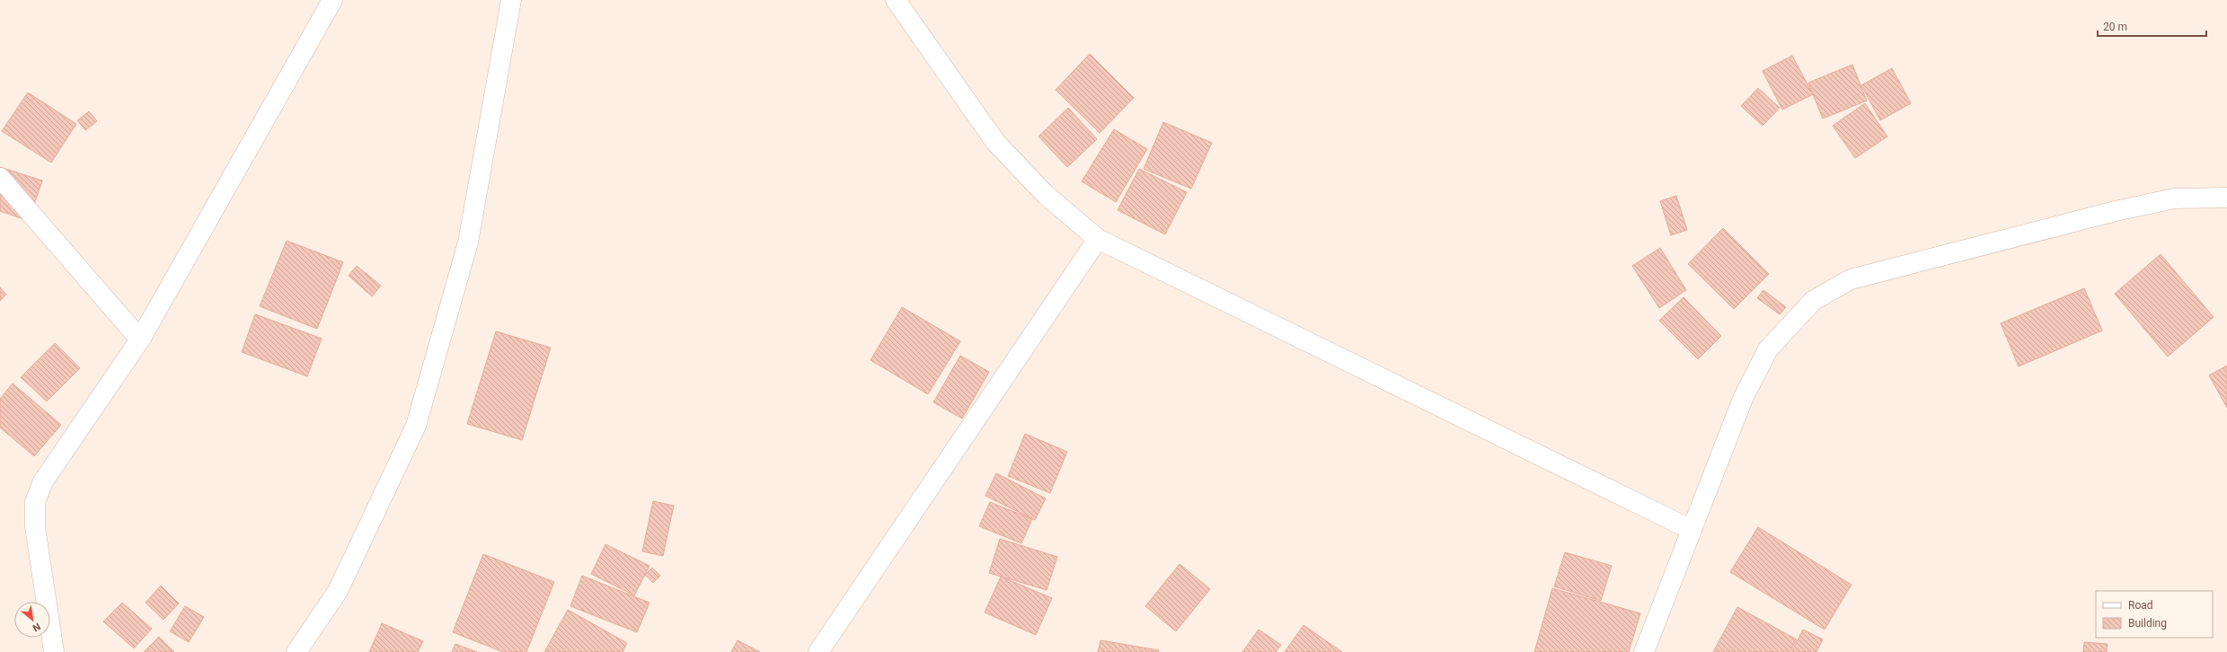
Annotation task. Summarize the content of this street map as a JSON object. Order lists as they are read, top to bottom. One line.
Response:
{"legend":["Road","Building"],"scale_bar":"20 m","north":"bottom right"}
